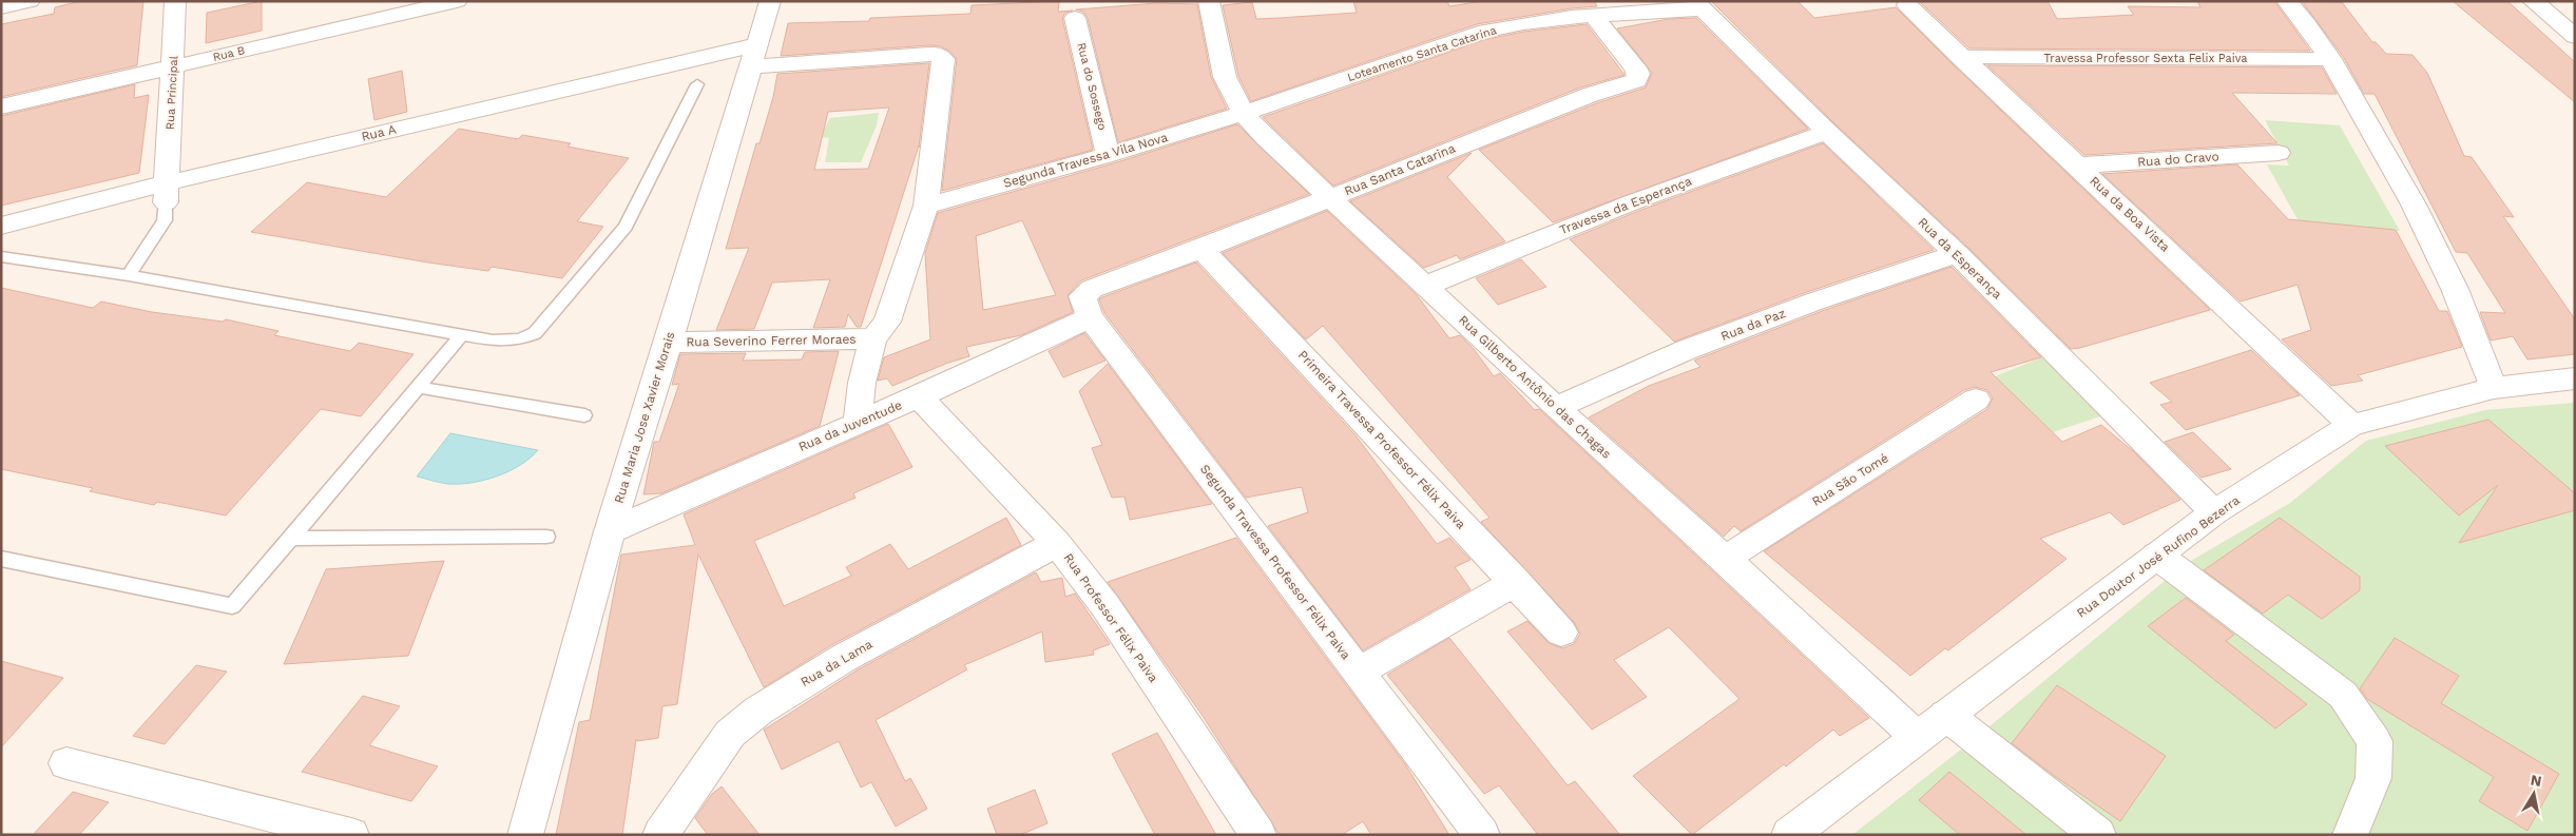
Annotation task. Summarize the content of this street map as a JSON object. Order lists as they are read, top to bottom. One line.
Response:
{"streets":{"street":["Rua B","Loteamento Santa Catarina","Travessa Professor Sexta Felix Paiva","Rua do Sossego","Rua Principal","Rua A","Rua do Cravo","Segunda Travessa Vila Nova","Rua Santa Catarina","Travessa da Esperança","Rua da Boa Vista","Rua da Esperança","Rua da Paz","Rua Severino Ferrer Moraes","Rua Gilberto Antônio das Chagas","Rua Maria Jose Xavier Morais","Rua da Juventude","Primeira Travessa Professor Félix Paiva","Rua São Tomé","Rua Doutor José Rufino Bezerra","Segunda Travessa Professor Félix Paiva","Rua Professor Félix Paiva","Rua da Lama"]},"crossings":[["Rua B","Rua Principal"],["Loteamento Santa Catarina","Segunda Travessa Vila Nova"],["Loteamento Santa Catarina","Rua Santa Catarina"],["Loteamento Santa Catarina","Rua da Esperança"],["Loteamento Santa Catarina","Rua Gilberto Antônio das Chagas"],["Travessa Professor Sexta Felix Paiva","Rua da Boa Vista"],["Rua do Sossego","Segunda Travessa Vila Nova"],["Rua Principal","Rua A"],["Rua A","Rua Severino Ferrer Moraes"],["Rua A","Rua Maria Jose Xavier Morais"],["Rua do Cravo","Rua da Boa Vista"],["Segunda Travessa Vila Nova","Rua Severino Ferrer Moraes"],["Segunda Travessa Vila Nova","Rua Gilberto Antônio das Chagas"],["Rua Santa Catarina","Rua Gilberto Antônio das Chagas"],["Rua Santa Catarina","Rua da Juventude"],["Rua Santa Catarina","Primeira Travessa Professor Félix Paiva"],["Rua Santa Catarina","Segunda Travessa Professor Félix Paiva"],["Travessa da Esperança","Rua da Esperança"],["Travessa da Esperança","Rua Gilberto Antônio das Chagas"],["Rua da Boa Vista","Rua Doutor José Rufino Bezerra"],["Rua da Esperança","Rua da Paz"],["Rua da Esperança","Rua Doutor José Rufino Bezerra"],["Rua da Paz","Rua Gilberto Antônio das Chagas"],["Rua Severino Ferrer Moraes","Rua Maria Jose Xavier Morais"],["Rua Severino Ferrer Moraes","Rua da Juventude"],["Rua Gilberto Antônio das Chagas","Rua São Tomé"],["Rua Gilberto Antônio das Chagas","Rua Doutor José Rufino Bezerra"],["Rua Maria Jose Xavier Morais","Rua da Juventude"],["Rua da Juventude","Segunda Travessa Professor Félix Paiva"],["Rua da Juventude","Rua Professor Félix Paiva"],["Rua Professor Félix Paiva","Rua da Lama"]],"north":"top"}
